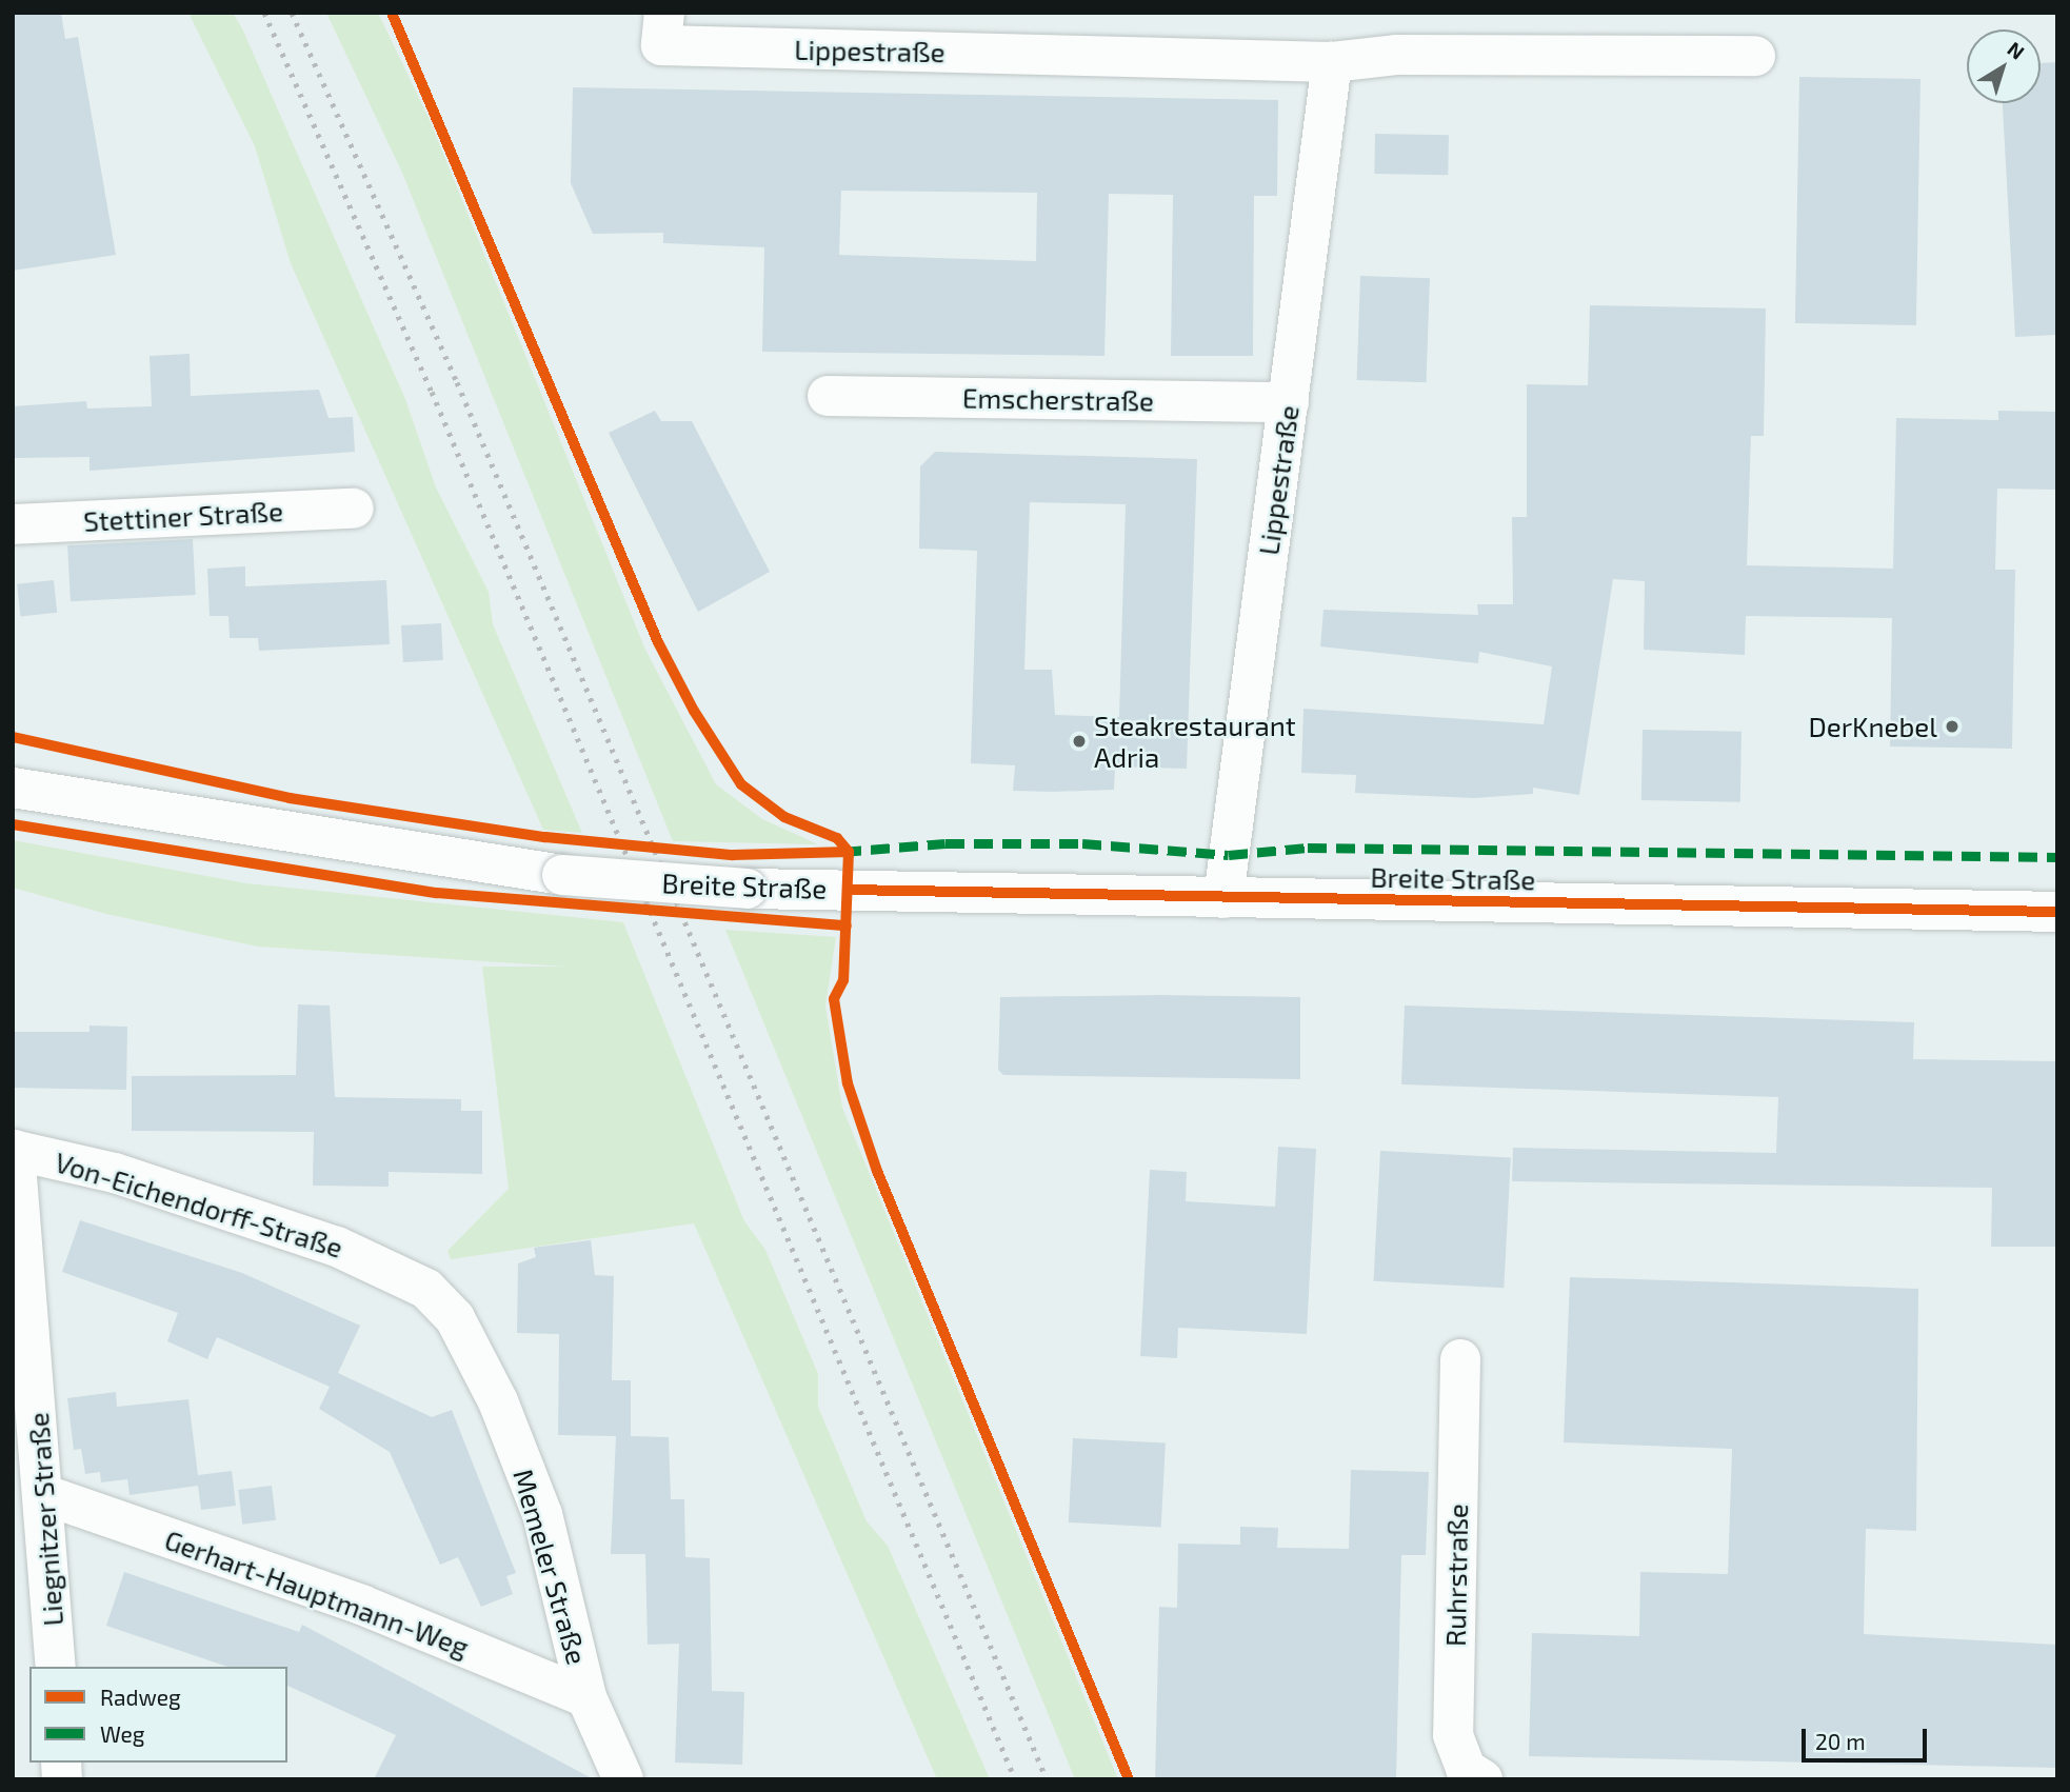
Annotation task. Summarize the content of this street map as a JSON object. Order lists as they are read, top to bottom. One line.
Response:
{"streets":{"street":["Lippestraße","Emscherstraße","Stettiner Straße","Breite Straße","Von-Eichendorff-Straße","Liegnitzer Straße","Memeler Straße","Ruhrstraße","Gerhart-Hauptmann-Weg"]},"crossings":[["Lippestraße","Emscherstraße"],["Lippestraße","Breite Straße"],["Von-Eichendorff-Straße","Liegnitzer Straße"],["Von-Eichendorff-Straße","Memeler Straße"],["Liegnitzer Straße","Gerhart-Hauptmann-Weg"],["Memeler Straße","Gerhart-Hauptmann-Weg"]],"places":["DerKnebel","Steakrestaurant Adria"],"legend":["Radweg","Weg"],"scale_bar":"20 m","north":"top right"}
